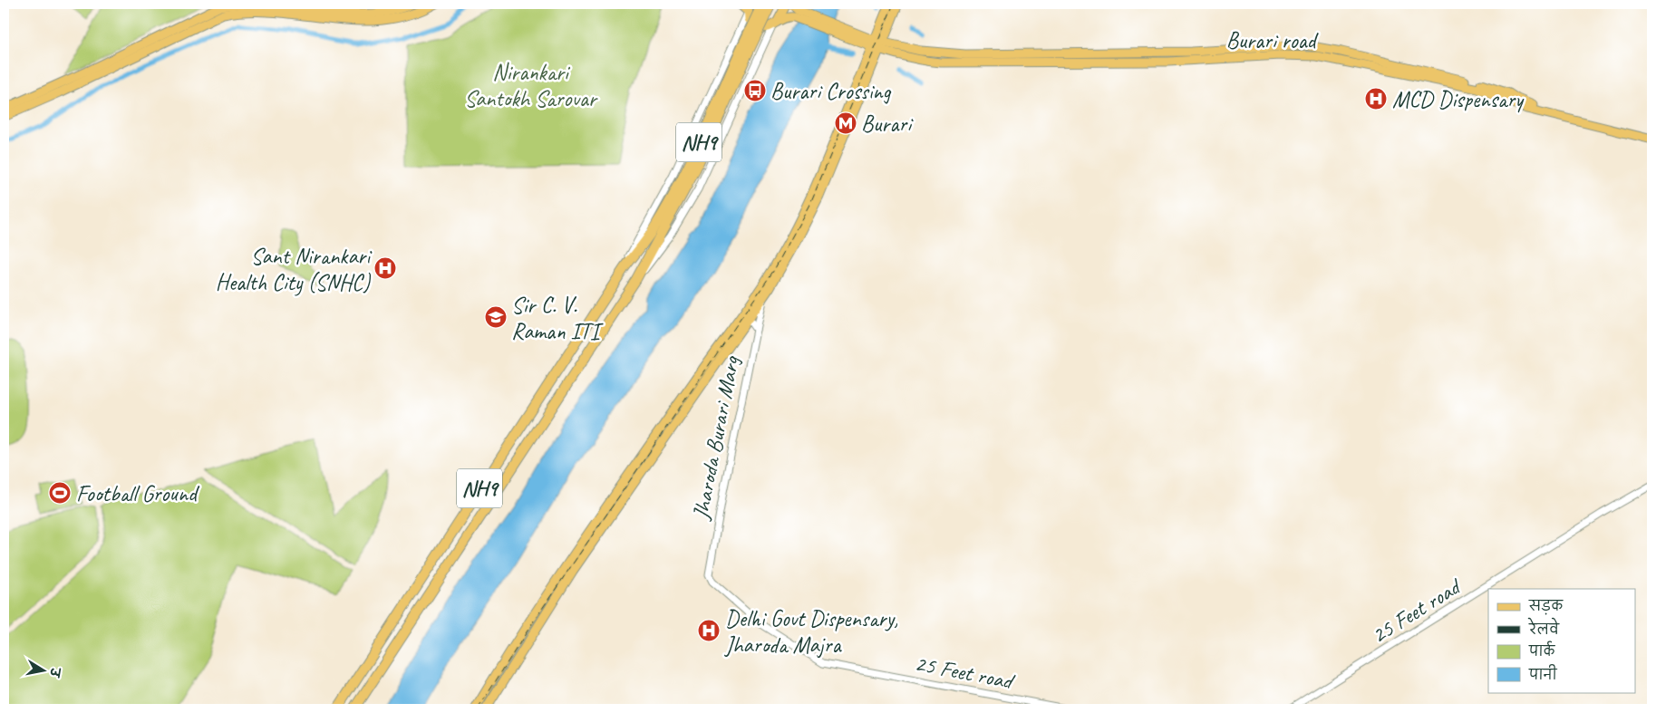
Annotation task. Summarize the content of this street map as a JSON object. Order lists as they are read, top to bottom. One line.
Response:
{"streets":{"highway":["NH9"],"main road":["Burari road"],"street":["Jharoda Burari Marg","25 Feet road"]},"crossings":[["Jharoda Burari Marg","25 Feet road"]],"parks":["Nirankari Santokh Sarovar"],"places":{"bus stop":["Burari Crossing"],"hospital":["MCD Dispensary","Sant Nirankari Health City (SNHC)","Delhi Govt Dispensary, Jharoda Majra"],"metro station":["Burari"],"school or university":["Sir C. V. Raman ITI"],"sports":["Football Ground"]},"legend":["सड़क","रेलवे","पार्क","पानी"],"north":"right"}
